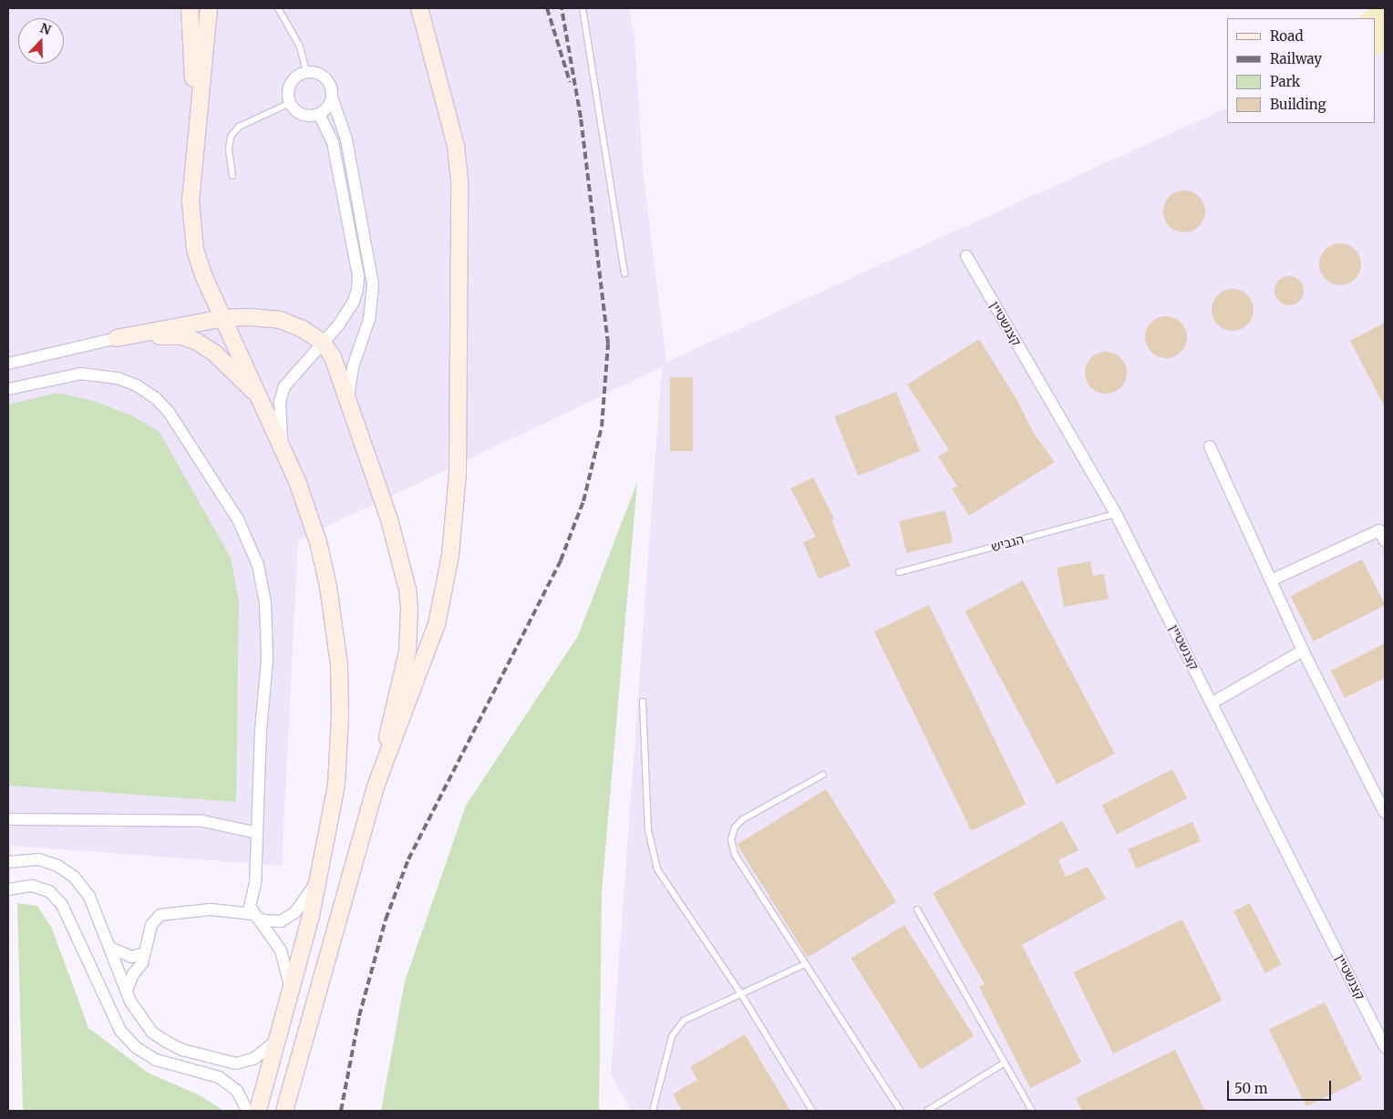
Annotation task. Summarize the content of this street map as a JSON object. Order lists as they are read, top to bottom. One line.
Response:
{"streets":{"street":["קצנשטיין"],"lane":["הגביש"]},"crossings":[["קצנשטיין","הגביש"]],"legend":["Road","Railway","Park","Building"],"scale_bar":"50 m","north":"top"}
